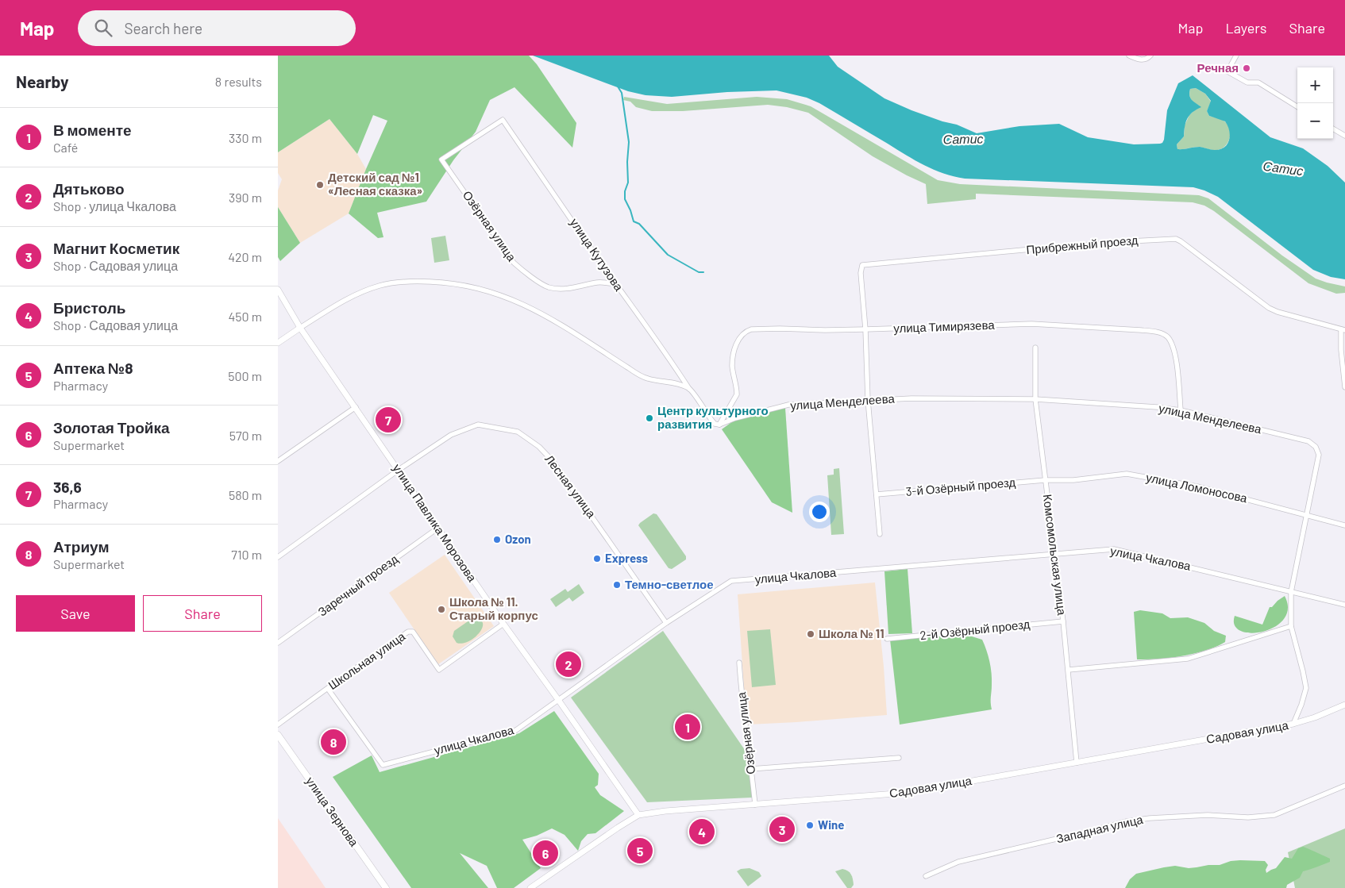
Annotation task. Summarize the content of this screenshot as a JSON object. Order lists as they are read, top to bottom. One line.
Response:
{"streets":{"main road":["улица Зернова"],"street":["Озёрная улица","Прибрежный проезд","улица Кутузова","улица Тимирязева","улица Менделеева","Лесная улица","3-й Озёрный проезд","улица Ломоносова","улица Павлика Морозова","Комсомольская улица","улица Чкалова","Заречный проезд","2-й Озёрный проезд","Школьная улица","Садовая улица","Западная улица"]},"crossings":[["Озёрная улица","улица Кутузова"],["Озёрная улица","Садовая улица"],["Прибрежный проезд","улица Тимирязева"],["улица Тимирязева","улица Менделеева"],["улица Менделеева","улица Ломоносова"],["улица Менделеева","Комсомольская улица"],["улица Менделеева","улица Чкалова"],["улица Менделеева","Садовая улица"],["Лесная улица","улица Павлика Морозова"],["Лесная улица","улица Чкалова"],["3-й Озёрный проезд","улица Ломоносова"],["3-й Озёрный проезд","Комсомольская улица"],["улица Ломоносова","Комсомольская улица"],["улица Павлика Морозова","улица Чкалова"],["улица Павлика Морозова","Заречный проезд"],["улица Павлика Морозова","Школьная улица"],["улица Павлика Морозова","Садовая улица"],["Комсомольская улица","улица Чкалова"],["Комсомольская улица","2-й Озёрный проезд"],["Комсомольская улица","Садовая улица"],["улица Чкалова","Школьная улица"]],"water":["Сатис"],"places":["Речная","Детский сад №1 «Лесная сказка»","Центр культурного развития","Ozon","Express","Темно-светлое","Школа № 11. Старый корпус","Школа № 11","Wine"],"page":{"header":"Map","search":"Search here","nav":["Map","Layers","Share"],"heading":["Nearby","8 results"],"map_buttons":["+","−"],"list":[{"mark":"1","name":"В моменте","note":"Café","value":"330 m"},{"mark":"2","name":"Дятьково","note":"Shop · улица Чкалова","value":"390 m"},{"mark":"3","name":"Магнит Косметик","note":"Shop · Садовая улица","value":"420 m"},{"mark":"4","name":"Бристоль","note":"Shop · Садовая улица","value":"450 m"},{"mark":"5","name":"Аптека №8","note":"Pharmacy","value":"500 m"},{"mark":"6","name":"Золотая Тройка","note":"Supermarket","value":"570 m"},{"mark":"7","name":"36,6","note":"Pharmacy","value":"580 m"},{"mark":"8","name":"Атриум","note":"Supermarket","value":"710 m"}],"pins":["7","2","1","8","3","4","5","6"],"buttons":["Save","Share"]}}
